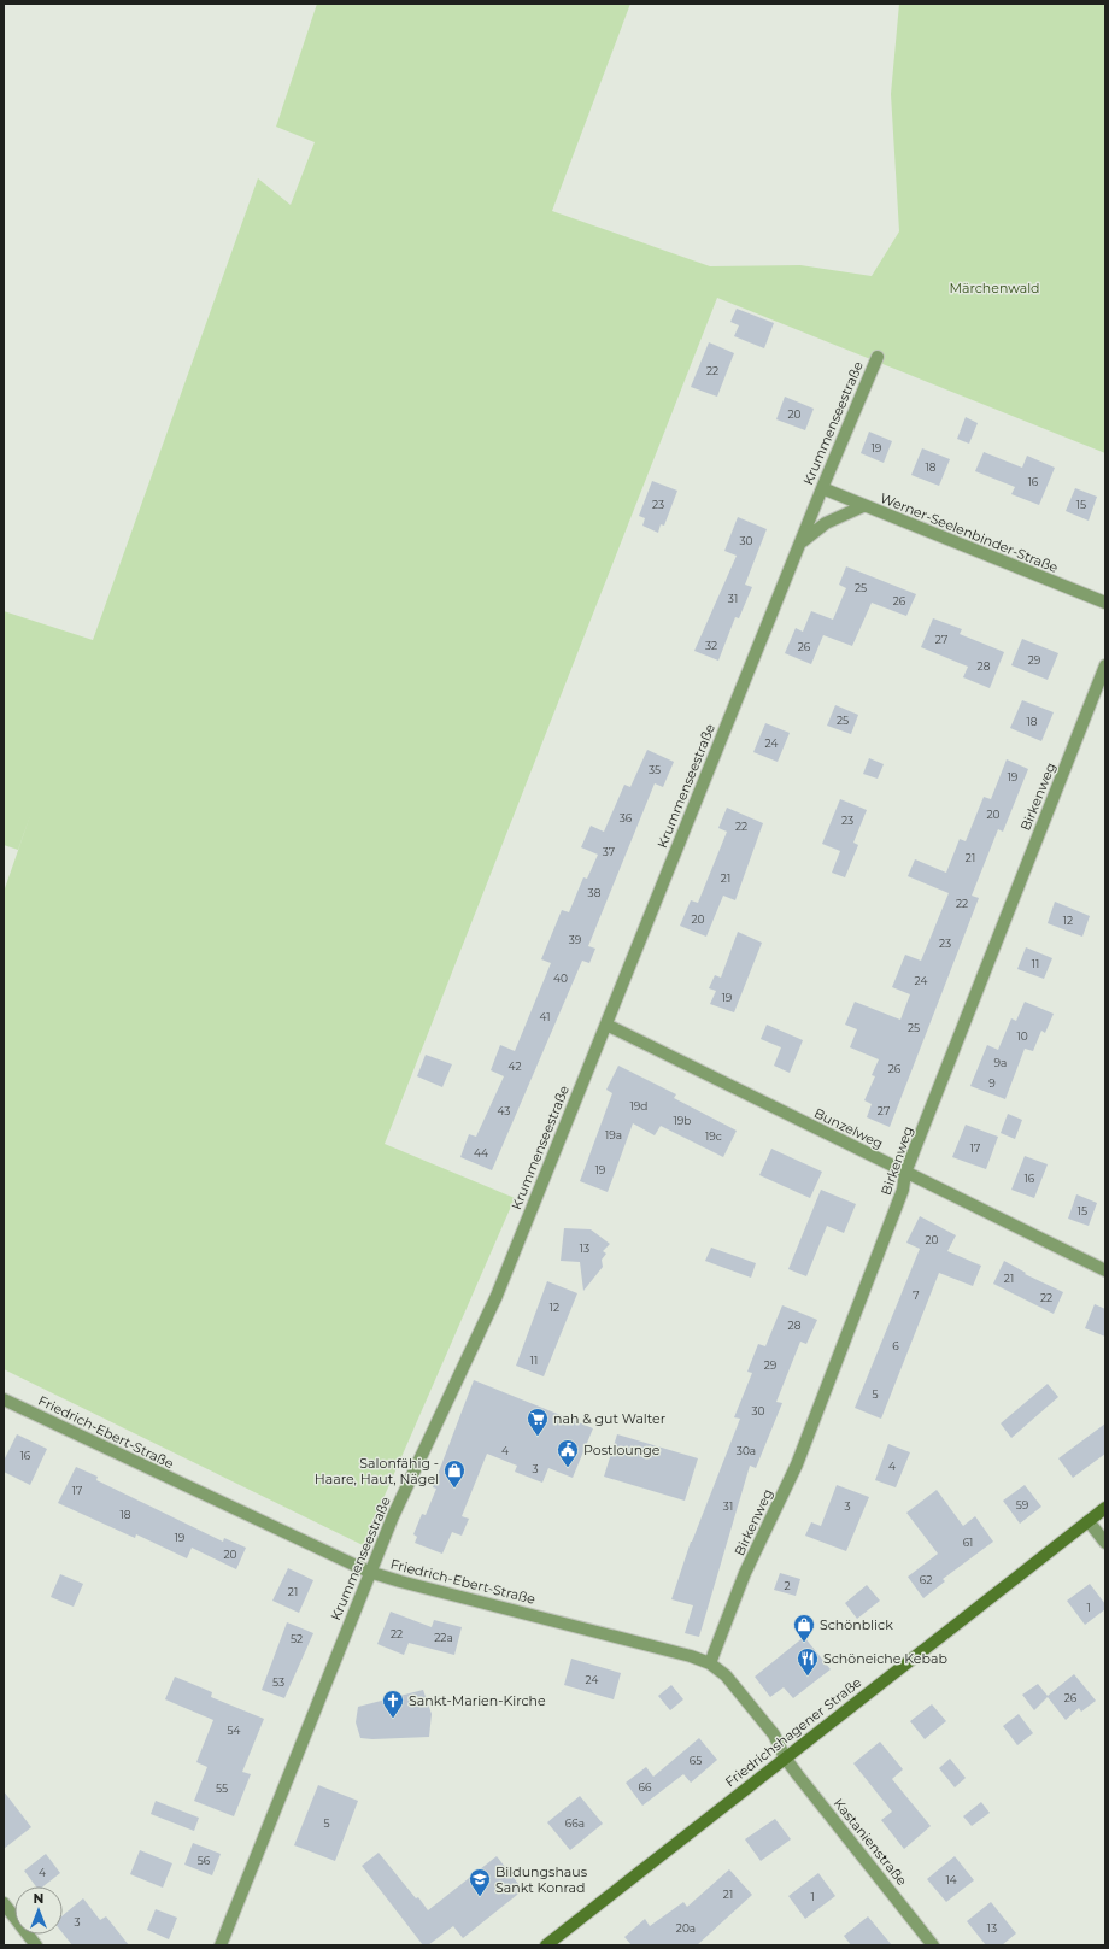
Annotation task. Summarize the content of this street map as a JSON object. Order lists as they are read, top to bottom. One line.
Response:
{"streets":{"main road":["Friedrichshagener Straße"],"street":["Krummenseestraße","Werner-Seelenbinder-Straße","Birkenweg","Bunzelweg","Friedrich-Ebert-Straße","Kastanienstraße"]},"crossings":[["Krummenseestraße","Werner-Seelenbinder-Straße"],["Krummenseestraße","Bunzelweg"],["Krummenseestraße","Friedrich-Ebert-Straße"],["Birkenweg","Bunzelweg"],["Birkenweg","Friedrich-Ebert-Straße"],["Friedrich-Ebert-Straße","Friedrichshagener Straße"],["Friedrich-Ebert-Straße","Kastanienstraße"],["Friedrichshagener Straße","Kastanienstraße"]],"parks":["Märchenwald"],"places":{"supermarket":["nah & gut Walter"],"public building":["Postlounge"],"shop":["Salonfähig - Haare, Haut, Nägel","Schönblick"],"restaurant":["Schöneiche Kebab"],"church":["Sankt-Marien-Kirche"],"school or university":["Bildungshaus Sankt Konrad"]},"house_numbers":["22","20","19","18","16","23","15","30","25","31","26","27","32","26","29","28","25","18","24","35","19","20","36","23","22","37","21","21","38","22","20","12","39","23","11","40","24","19","41","25","10","9a","42","26","9","19d","43","27","19b","19a","19c","17","44","19","16","15","20","13","21","7","22","12","28","6","11","29","5","30","4","30a","16","4","3","17","59","31","3","18","19","61","20","62","2","21","1","22","22a","52","24","53","26","54","65","66","55","5","66a","56","4","14","21","1","3","20a","13"],"north":"top"}
